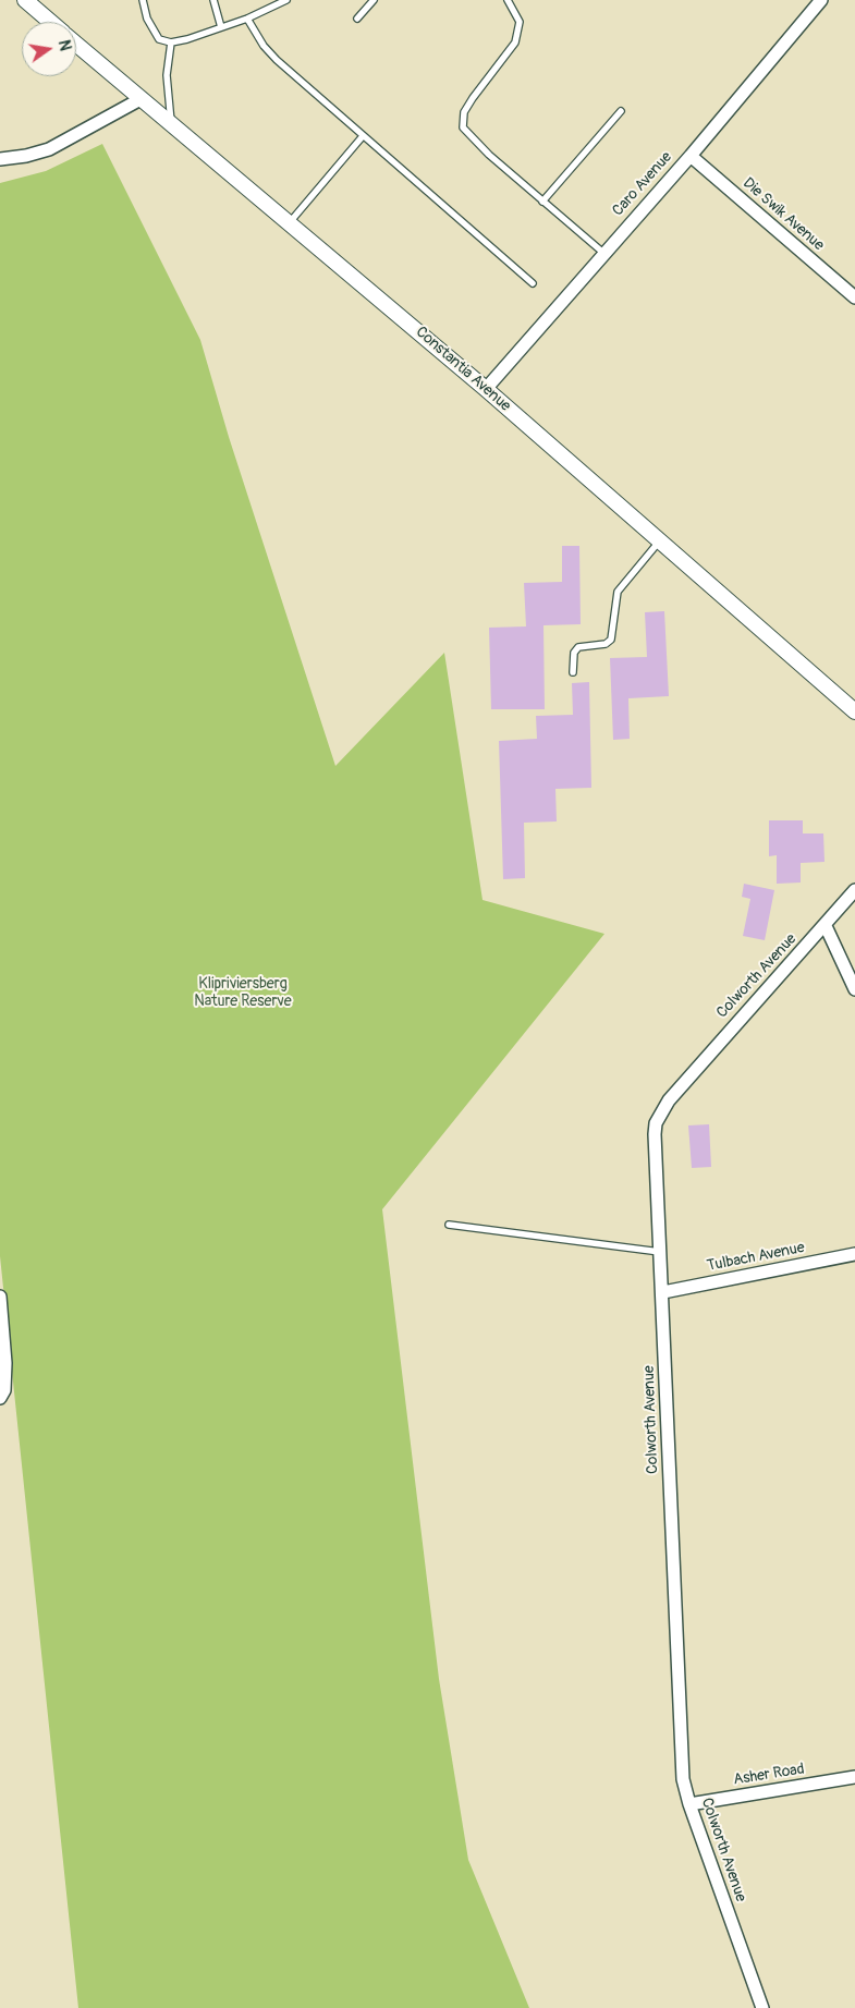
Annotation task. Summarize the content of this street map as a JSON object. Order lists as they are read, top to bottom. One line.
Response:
{"streets":{"street":["Caro Avenue","Die Swik Avenue","Constantia Avenue","Colworth Avenue","Tulbach Avenue","Asher Road"]},"crossings":[["Caro Avenue","Die Swik Avenue"],["Caro Avenue","Constantia Avenue"],["Colworth Avenue","Tulbach Avenue"],["Colworth Avenue","Asher Road"]],"parks":["Klipriviersberg Nature Reserve"],"north":"right"}
